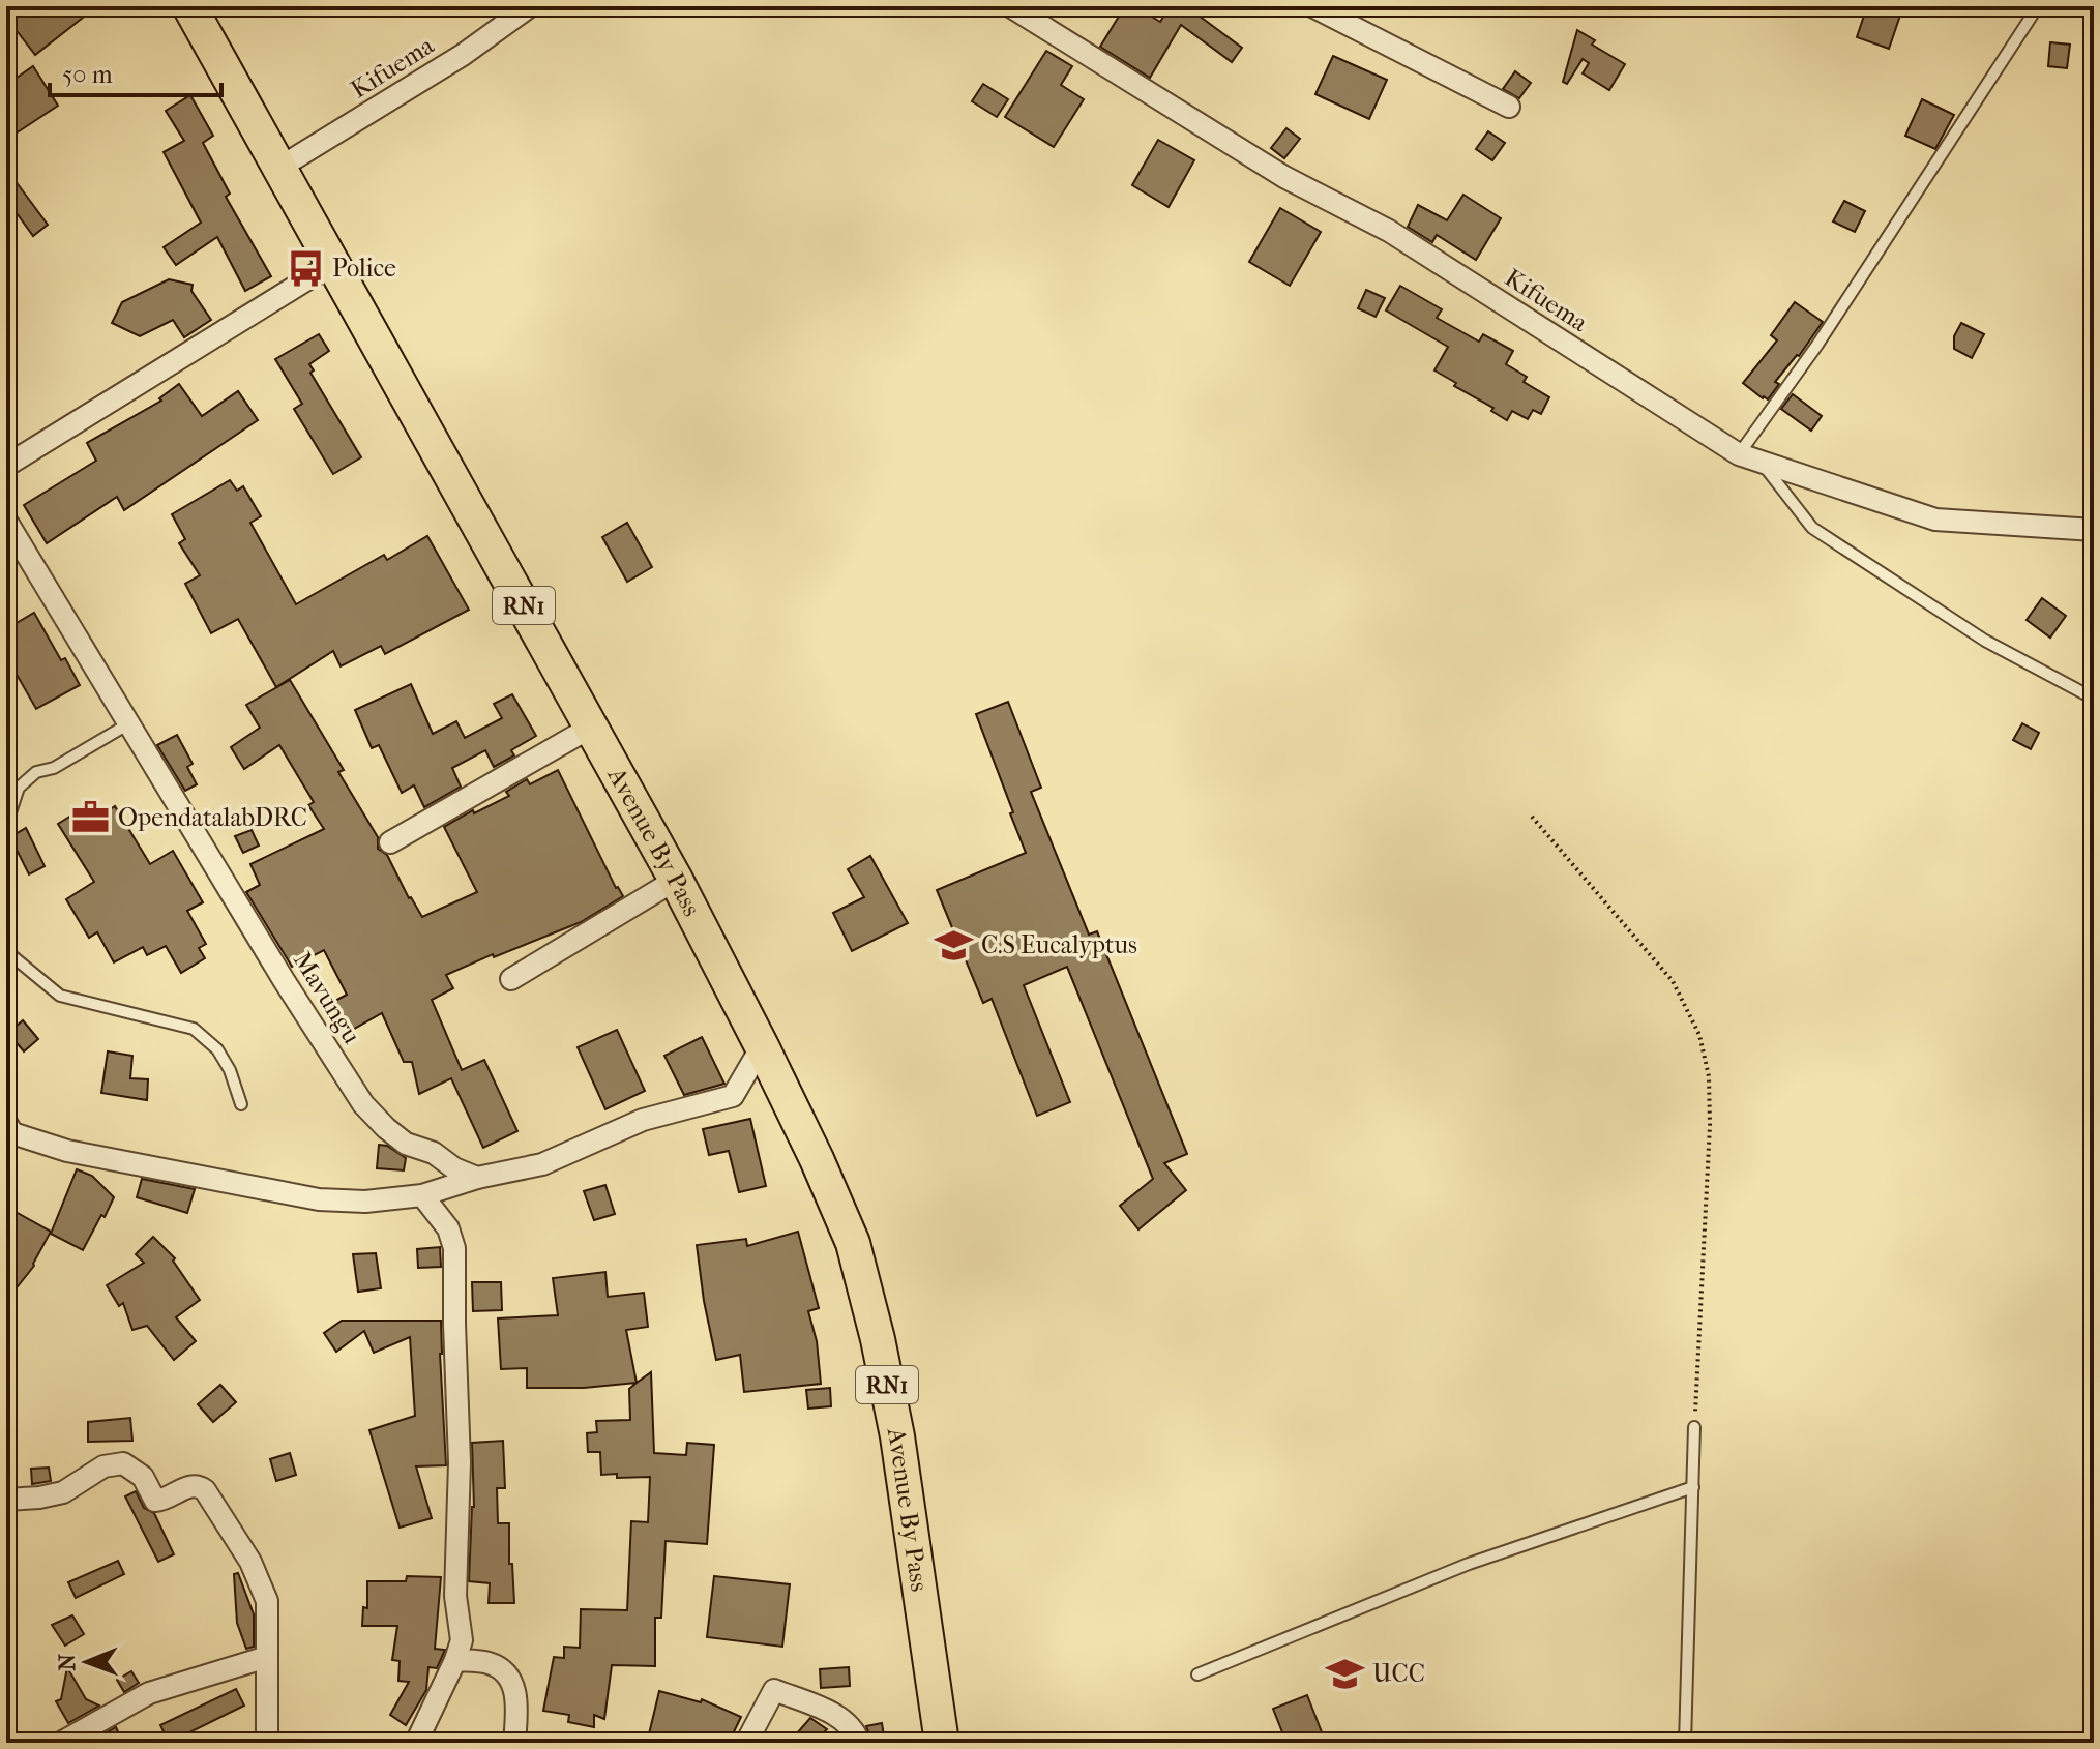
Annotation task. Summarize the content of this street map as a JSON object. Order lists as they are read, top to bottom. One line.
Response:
{"streets":{"highway":["RN1","Avenue By Pass"],"street":["Kifuema","Mavungu"]},"crossings":[["Kifuema","Avenue By Pass"]],"places":{"bus stop":["Police"],"office":["OpendatalabDRC"],"school or university":["C.S Eucalyptus","UCC"]},"scale_bar":"50 m","north":"left"}
